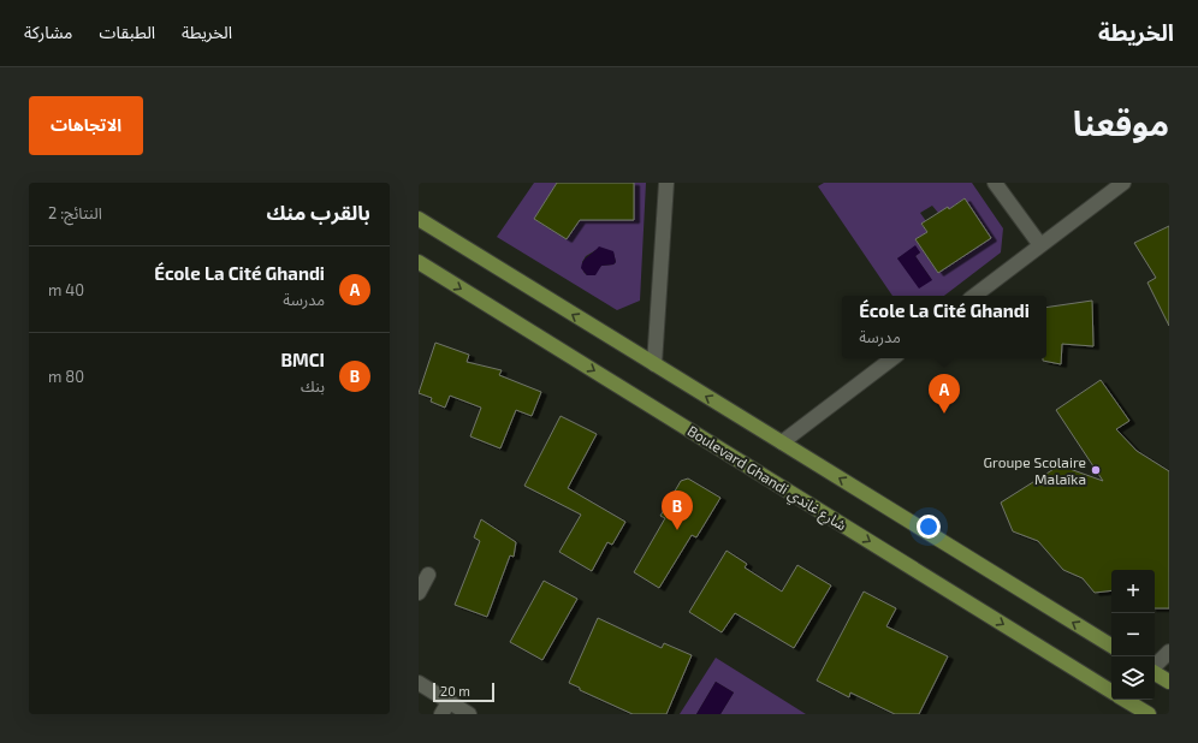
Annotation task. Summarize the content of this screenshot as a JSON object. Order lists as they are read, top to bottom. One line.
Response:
{"streets":{"main road":["Boulevard Ghandi شارع غاندي"]},"places":["Groupe Scolaire Malaîka"],"scale_bar":"20 m","page":{"header":"الخريطة","nav":["الخريطة","الطبقات","مشاركة"],"title":"موقعنا","buttons":"الاتجاهات","heading":["بالقرب منك","النتائج: 2"],"list":[{"mark":"A","name":"École La Cité Ghandi","note":"مدرسة","value":"40 m"},{"mark":"B","name":"BMCI","note":"بنك","value":"80 m"}],"popup":["École La Cité Ghandi","مدرسة"],"pins":["A","B"],"map_buttons":["+","−"],"scale":"20 m"}}
